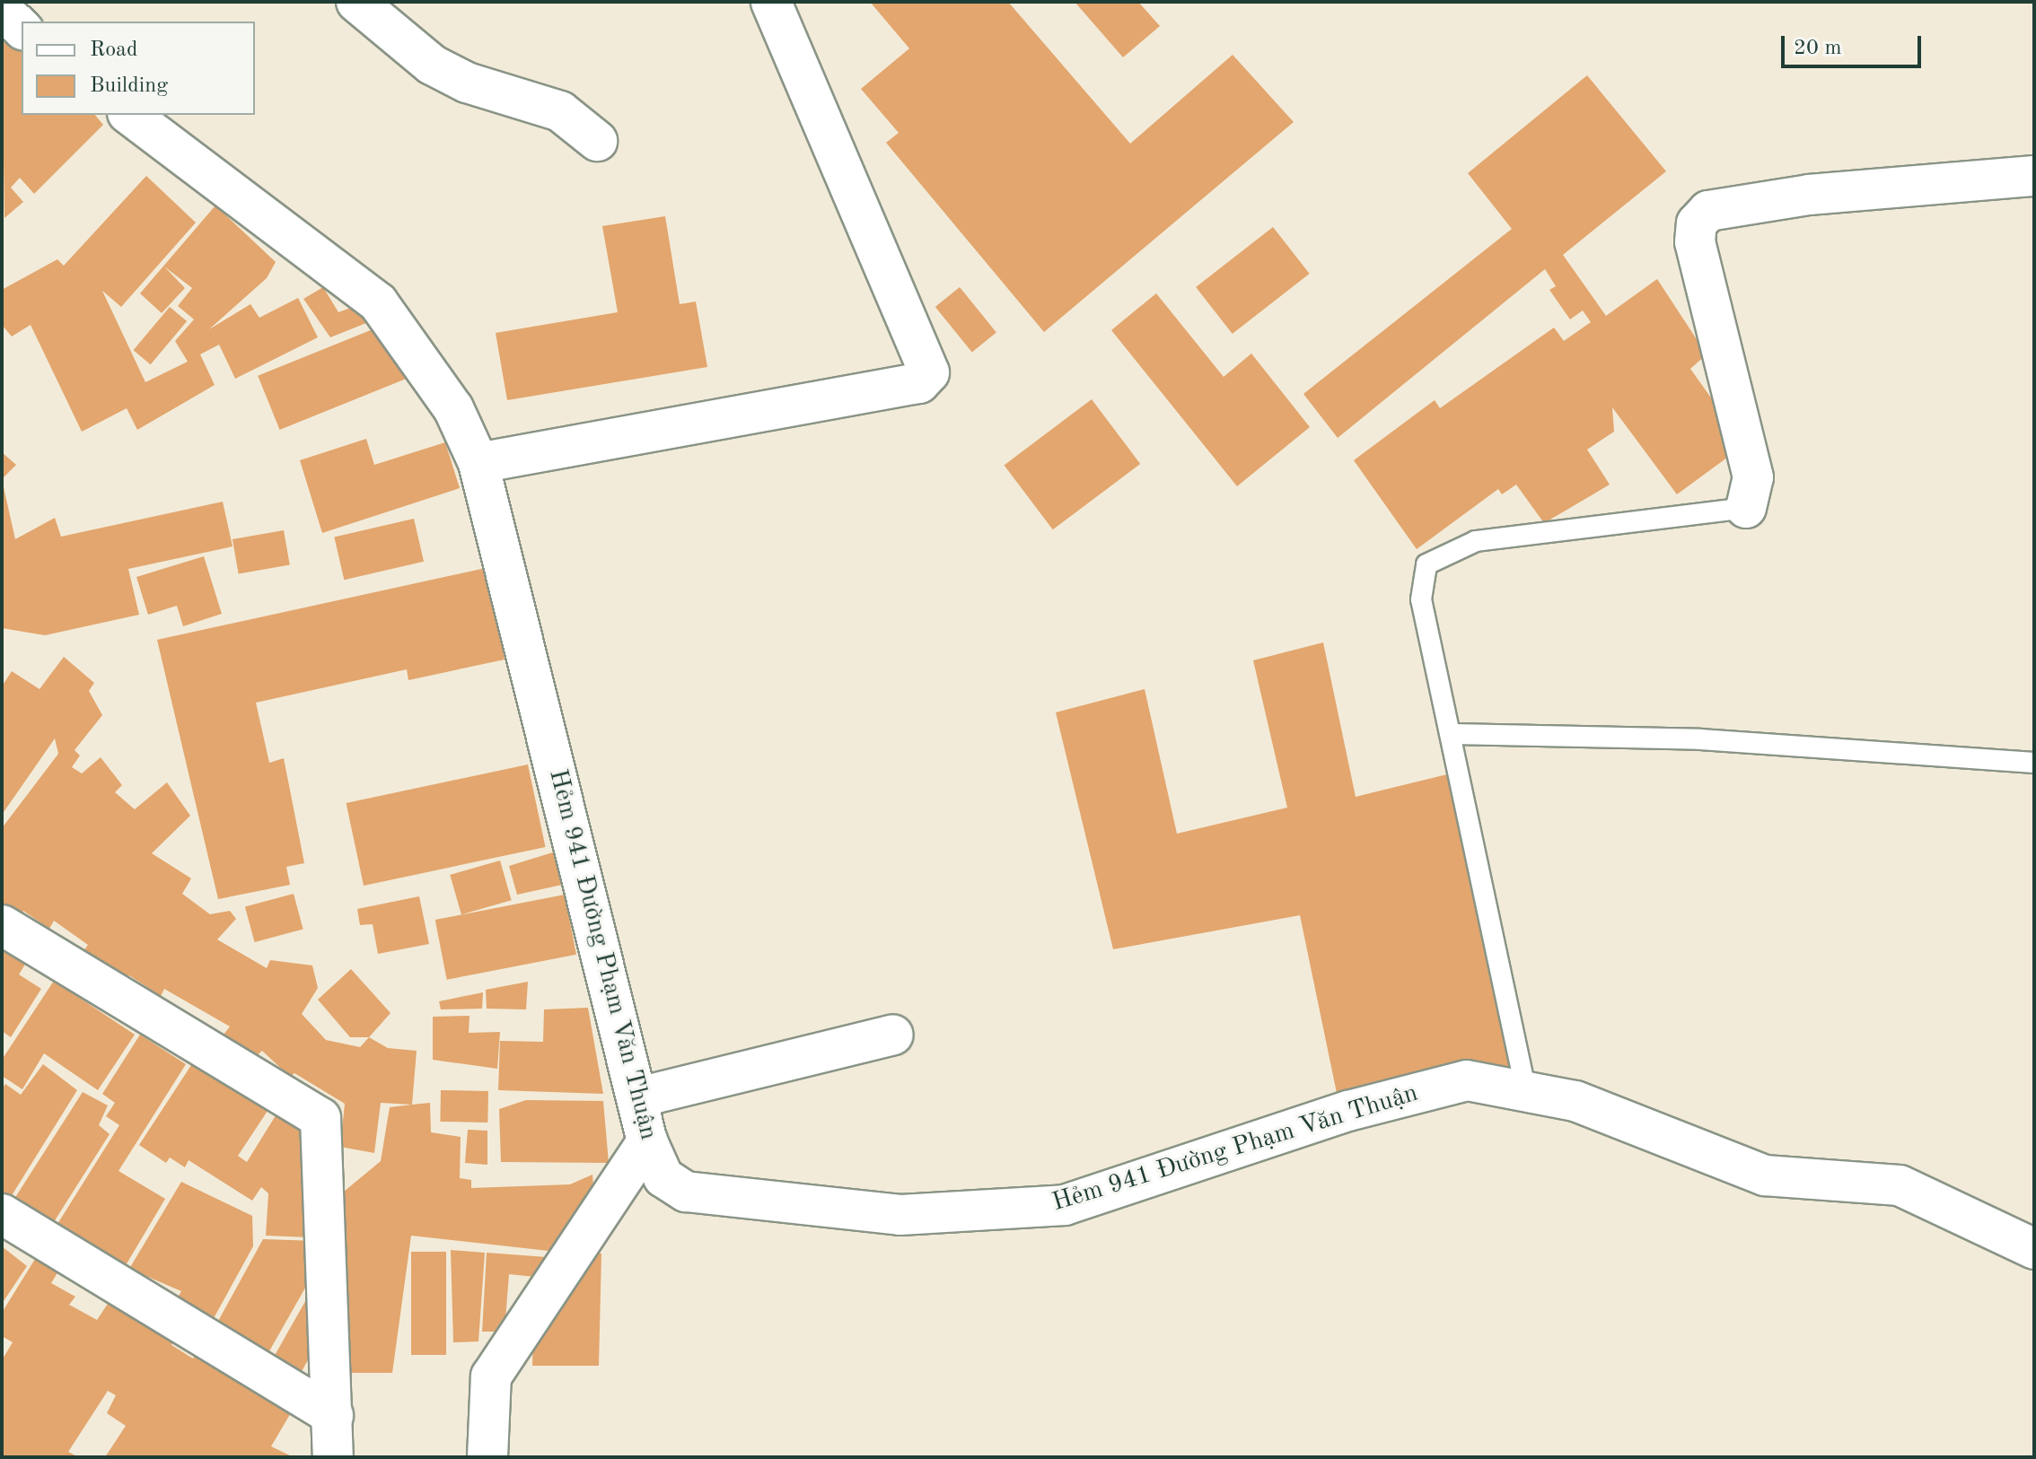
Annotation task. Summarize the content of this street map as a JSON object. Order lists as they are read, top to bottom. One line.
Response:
{"streets":{"street":["Hẻm 941 Đường Phạm Văn Thuận"]},"legend":["Road","Building"],"scale_bar":"20 m"}
